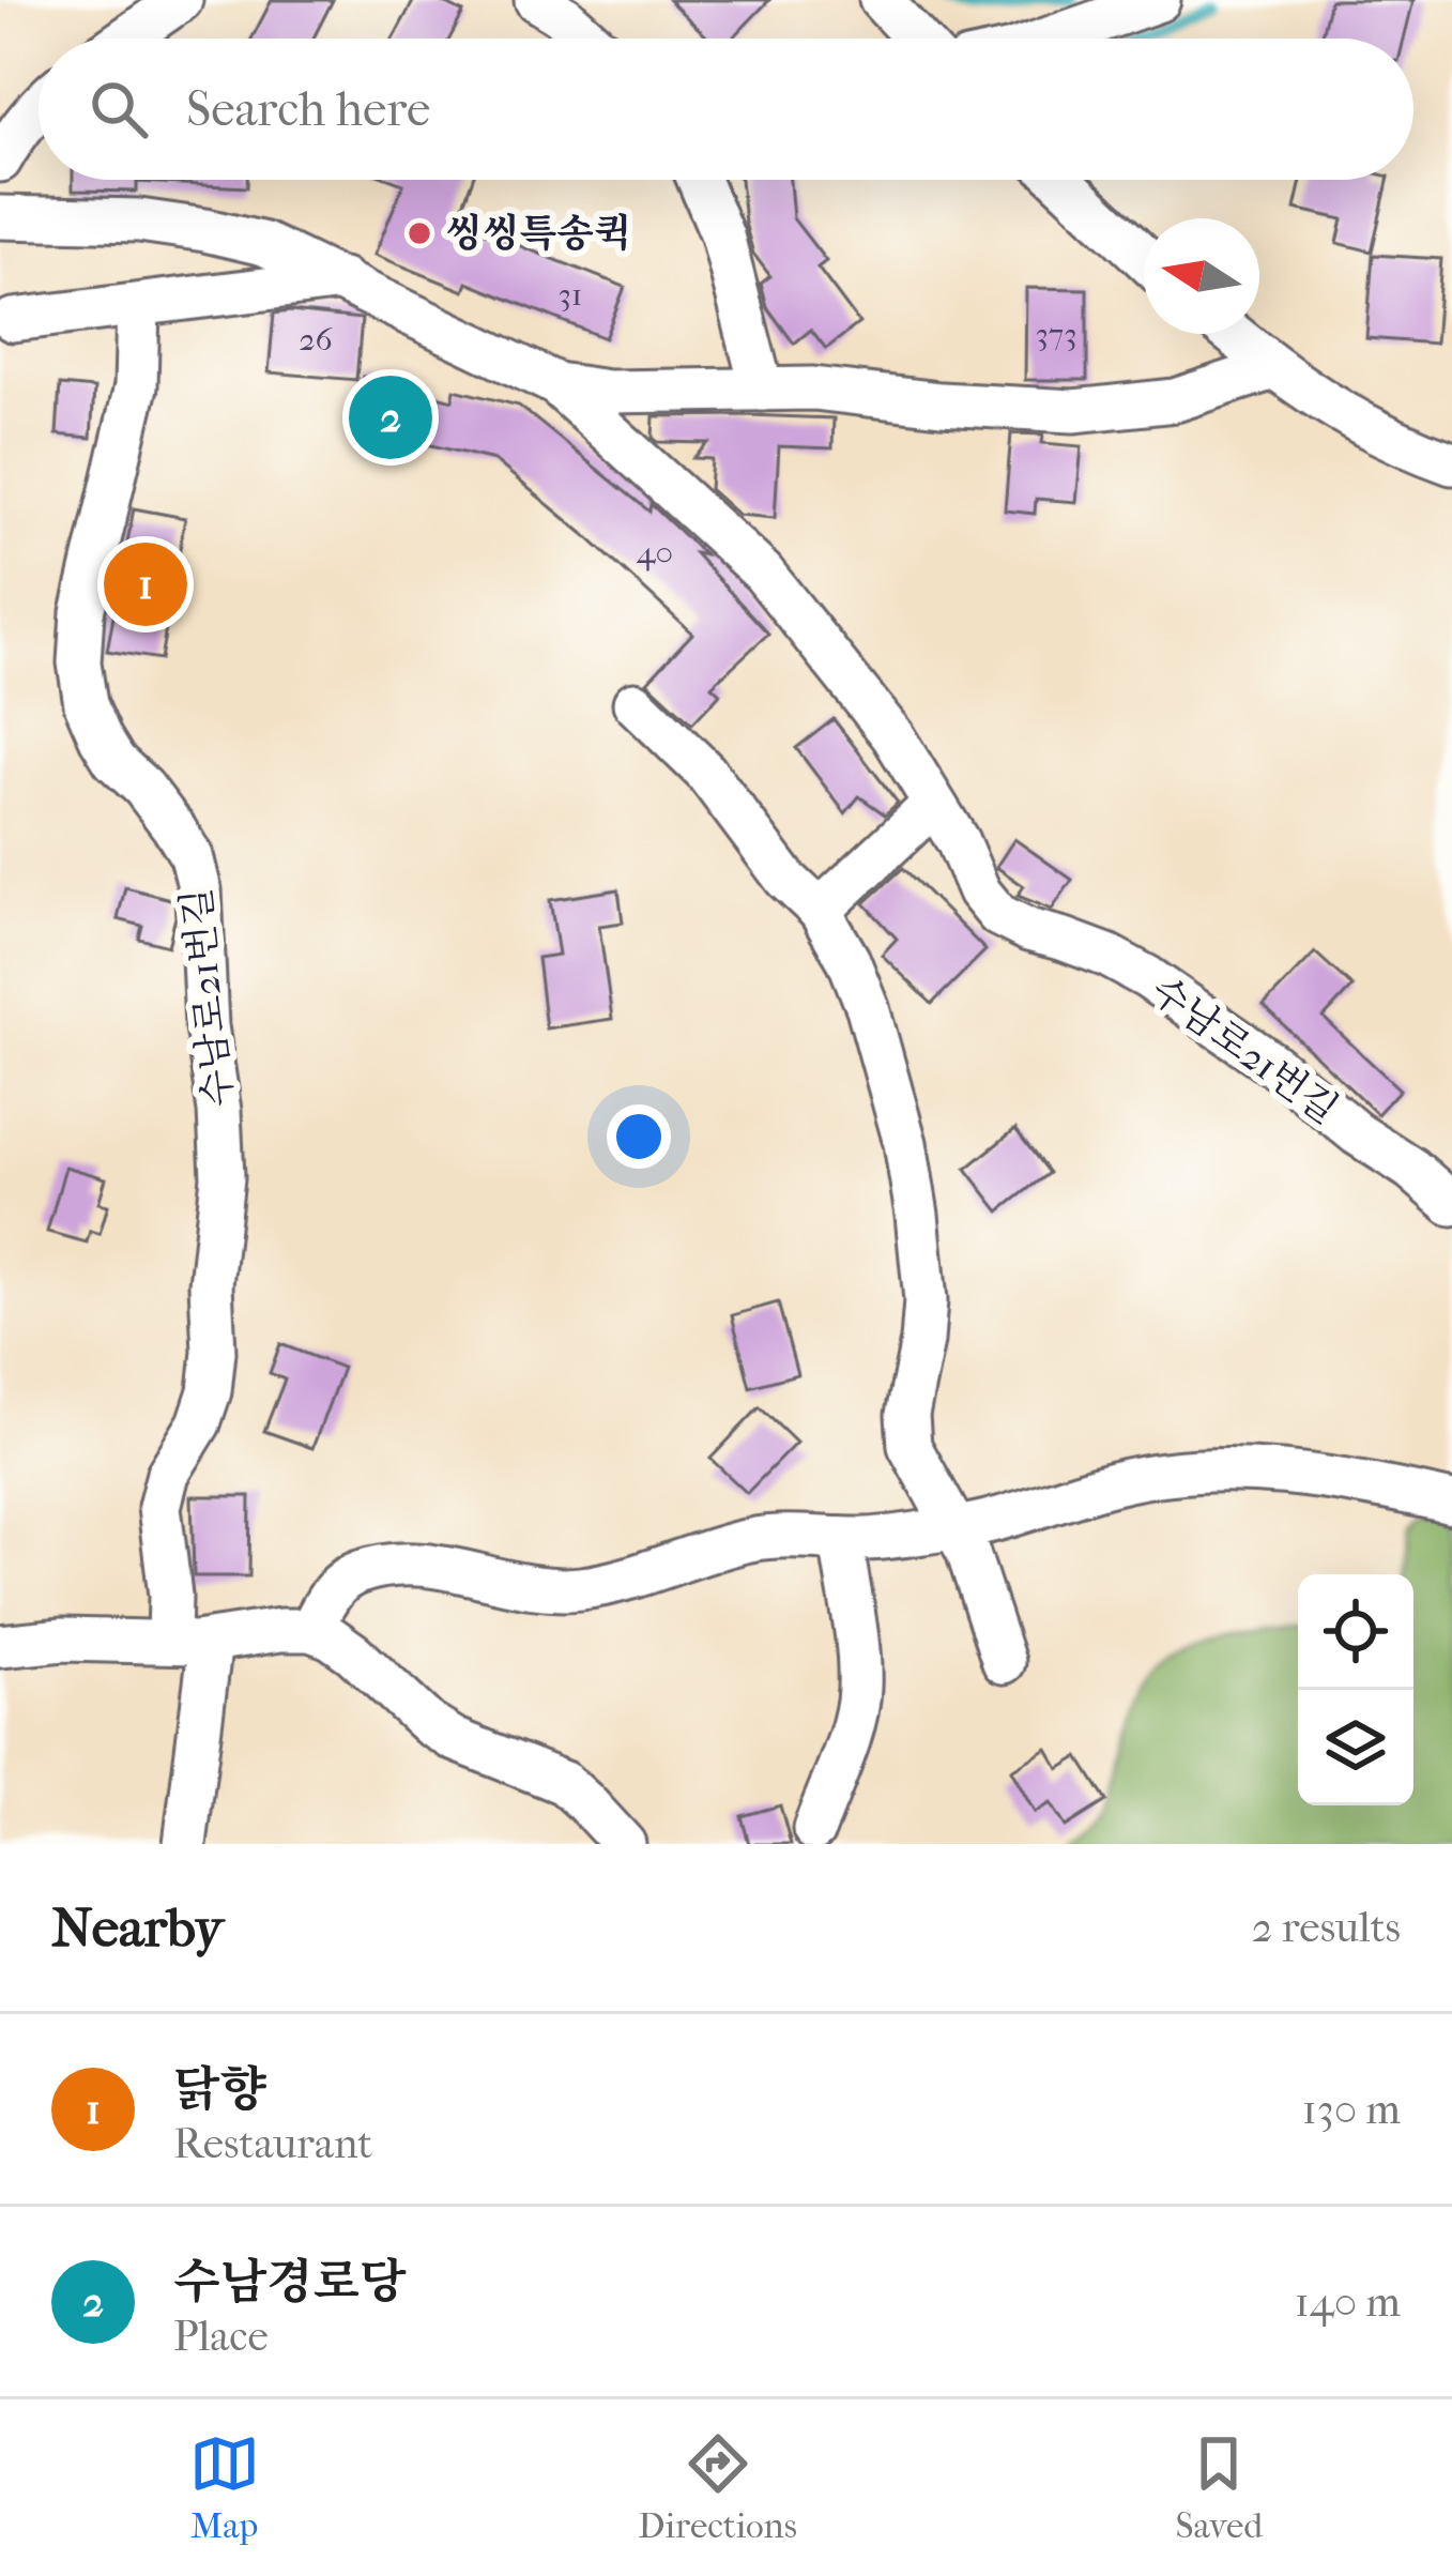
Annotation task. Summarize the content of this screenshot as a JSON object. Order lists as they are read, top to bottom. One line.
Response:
{"streets":{"street":["수남로21번길"]},"places":["씽씽특송퀵"],"house_numbers":["31","373","26","40"],"north":"left","page":{"search":"Search here","pins":["2","1"],"heading":["Nearby","2 results"],"list":[{"mark":"1","name":"닭향","note":"Restaurant","value":"130 m"},{"mark":"2","name":"수남경로당","note":"Place","value":"140 m"}],"nav":["Map","Directions","Saved"]}}
